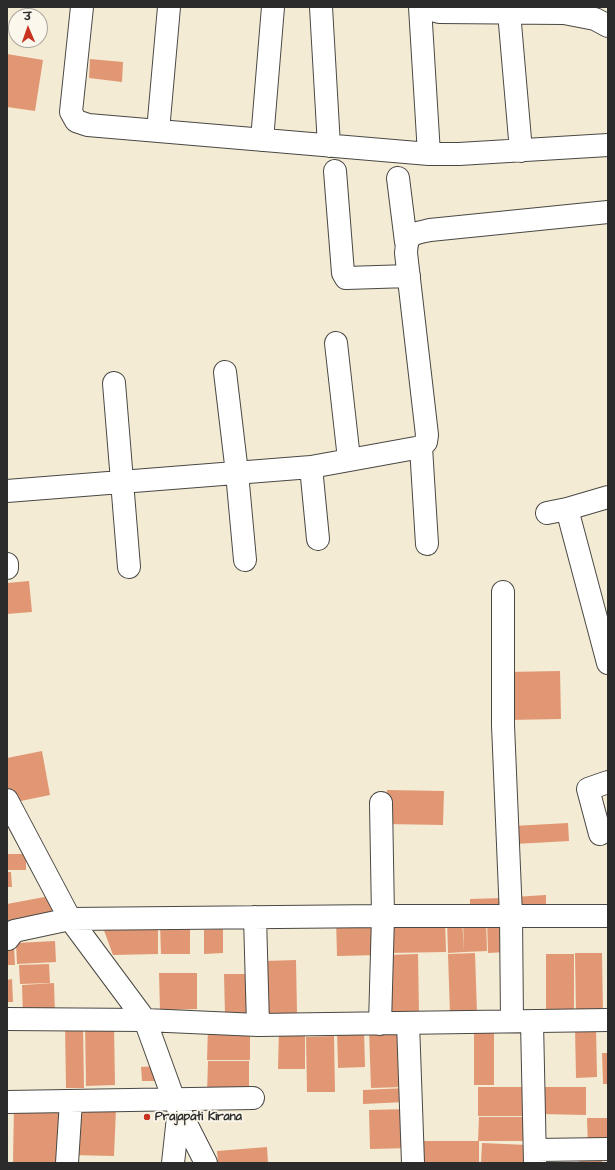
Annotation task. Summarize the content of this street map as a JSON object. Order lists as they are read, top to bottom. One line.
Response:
{"places":["Prajapati Kirana"],"north":"top"}
